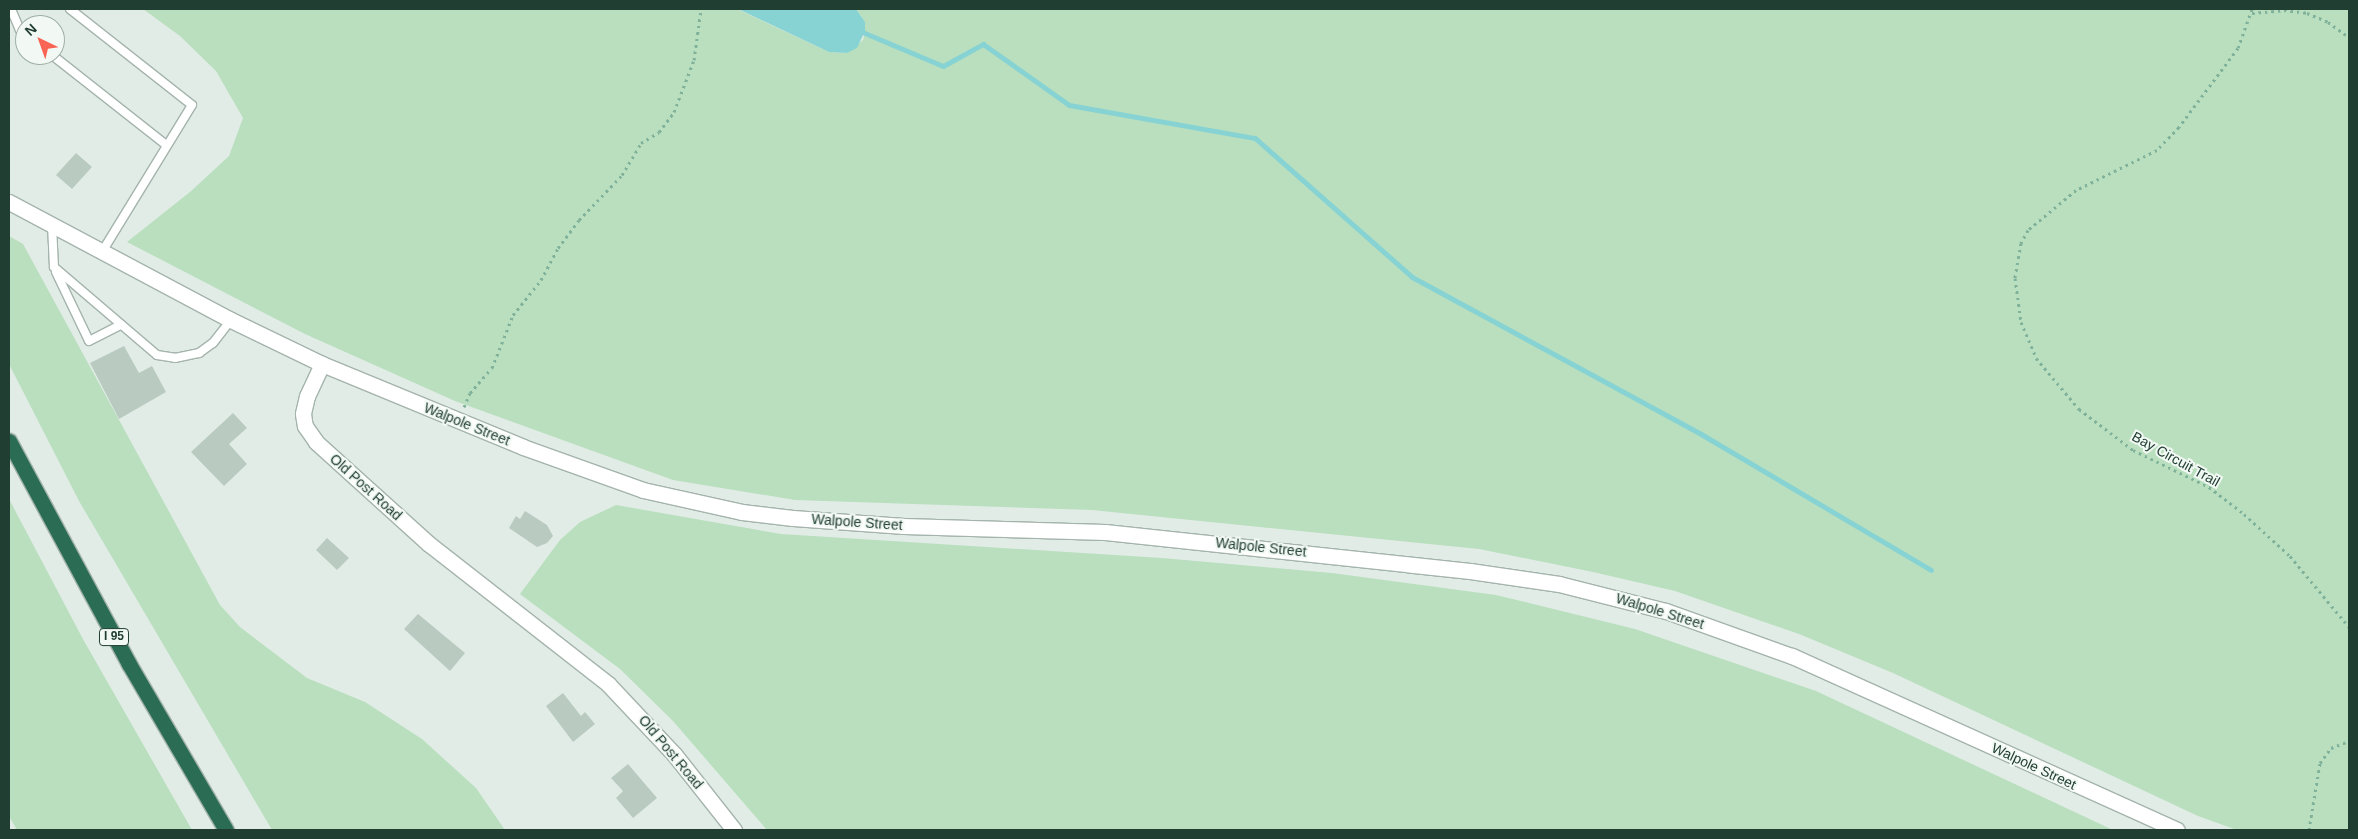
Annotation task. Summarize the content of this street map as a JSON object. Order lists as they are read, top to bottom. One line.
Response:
{"streets":{"highway":["I 95"],"main road":["Walpole Street","Old Post Road"],"path":["Bay Circuit Trail"]},"crossings":[["Walpole Street","Old Post Road"]],"north":"top left"}
